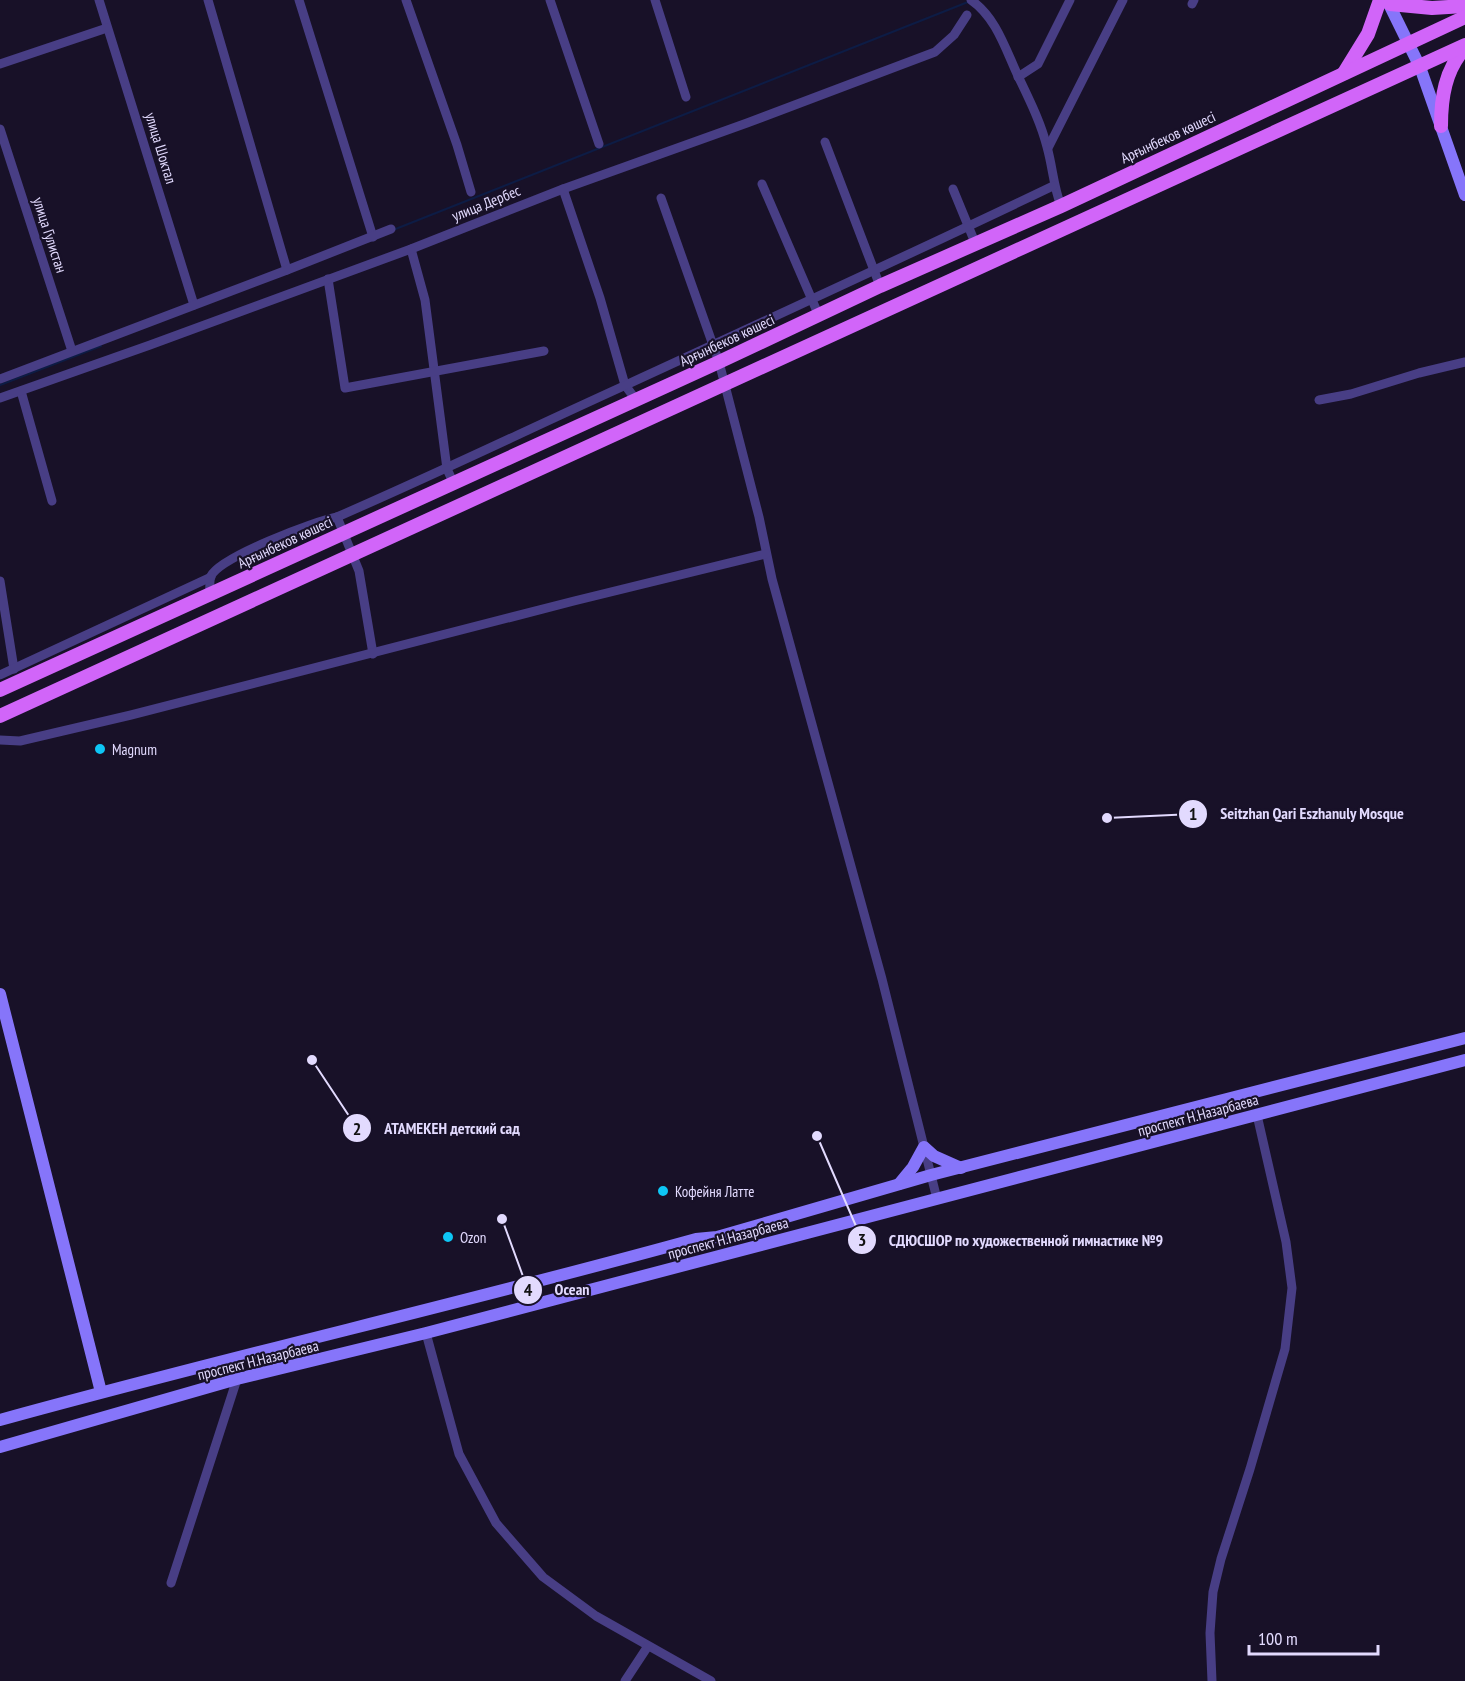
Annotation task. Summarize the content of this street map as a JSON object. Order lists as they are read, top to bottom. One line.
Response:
{"streets":{"main road":["Арғынбеков көшесі","проспект Н.Назарбаева"],"street":["улица Шоктал","улица Дербес","улица Гулистан"]},"places":["Magnum","Seitzhan Qari Eszhanuly Mosque","АТАМЕКЕН детский сад","СДЮСШОР по художественной гимнастике №9","Кофейня Латте","Ocean","Ozon"],"scale_bar":"100 m"}
